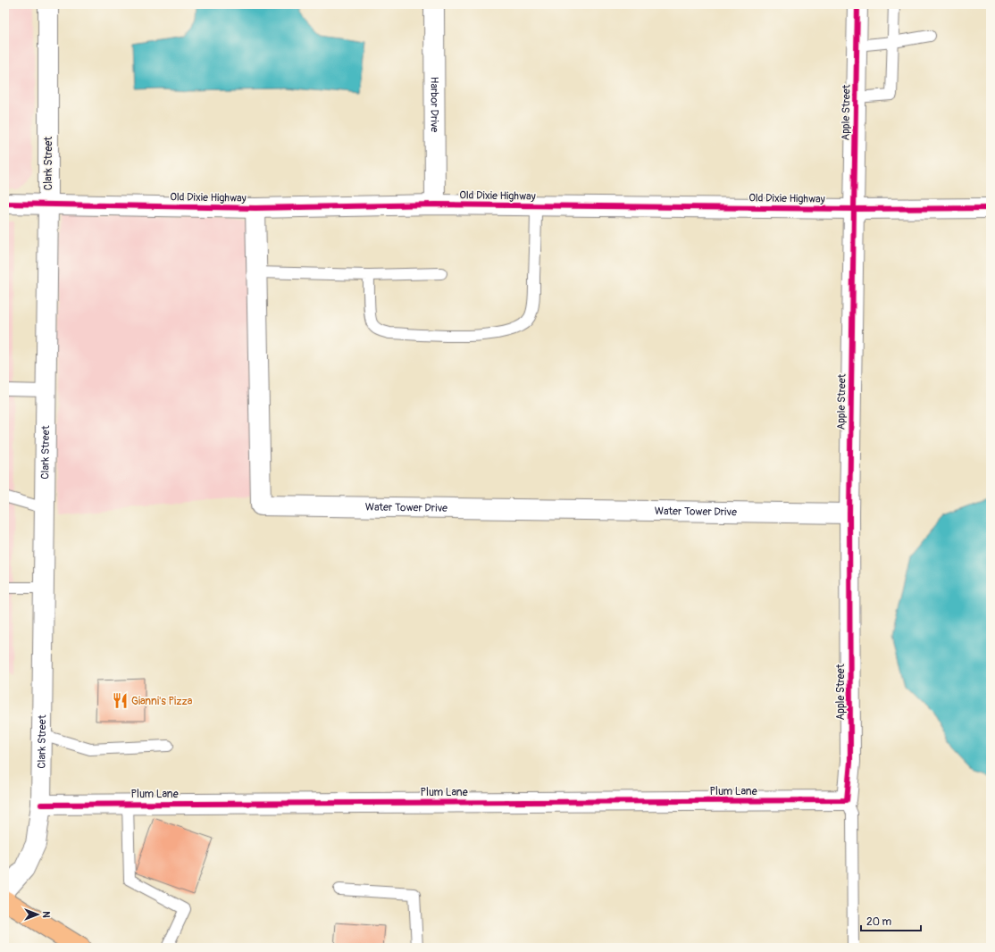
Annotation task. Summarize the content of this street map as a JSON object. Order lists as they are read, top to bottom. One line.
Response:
{"streets":{"street":["Harbor Drive","Apple Street","Clark Street","Old Dixie Highway","Water Tower Drive","Plum Lane"]},"crossings":[["Harbor Drive","Old Dixie Highway"],["Apple Street","Old Dixie Highway"],["Apple Street","Water Tower Drive"],["Apple Street","Plum Lane"],["Clark Street","Old Dixie Highway"],["Clark Street","Plum Lane"],["Old Dixie Highway","Water Tower Drive"]],"places":{"restaurant":["Gianni's Pizza"]},"scale_bar":"20 m","north":"right"}
